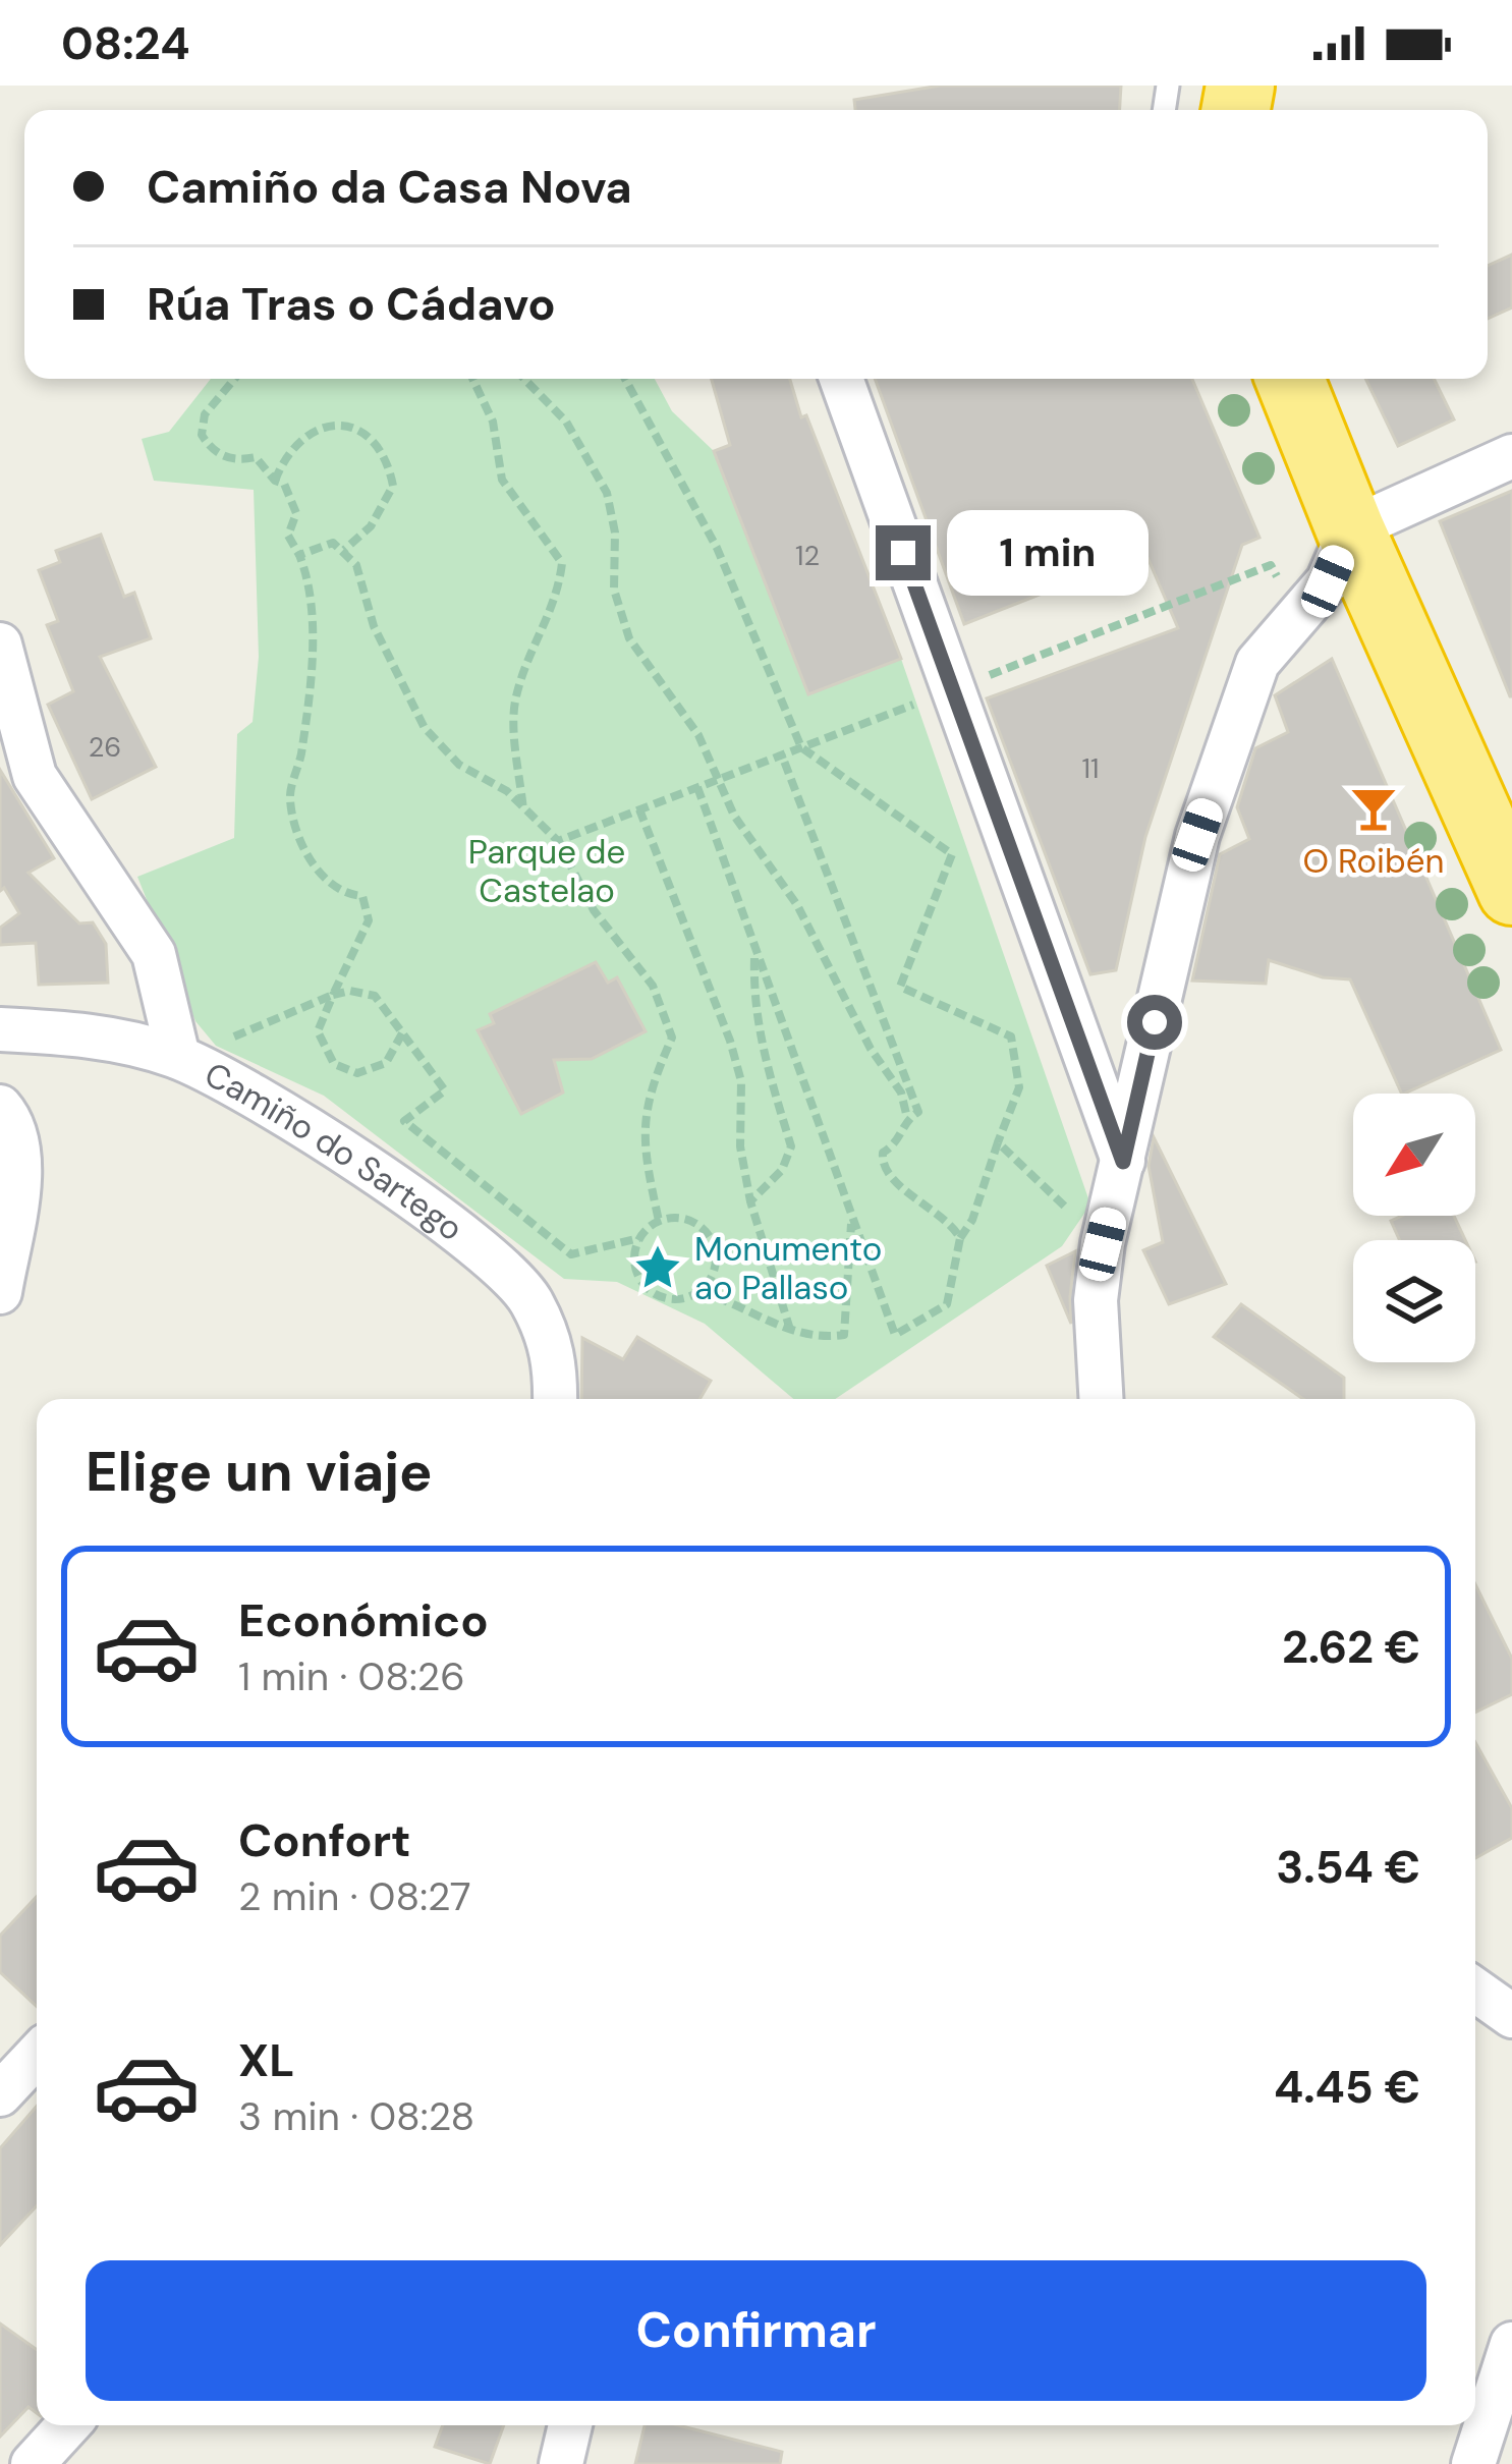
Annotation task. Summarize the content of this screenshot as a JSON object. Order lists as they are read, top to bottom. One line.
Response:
{"streets":{"street":["Camiño do Sartego"]},"parks":["Parque de Castelao"],"places":{"bar":["O Roibén"],"place":["Monumento ao Pallaso"]},"house_numbers":["12","26","11"],"north":"bottom left","page":{"status":"08:24","banner":["Camiño da Casa Nova","Rúa Tras o Cádavo"],"bubble":"1 min","heading":"Elige un viaje","list":[{"name":"Económico","note":"1 min · 08:26","value":"2.62 €"},{"name":"Confort","note":"2 min · 08:27","value":"3.54 €"},{"name":"XL","note":"3 min · 08:28","value":"4.45 €"}],"buttons":"Confirmar"}}
